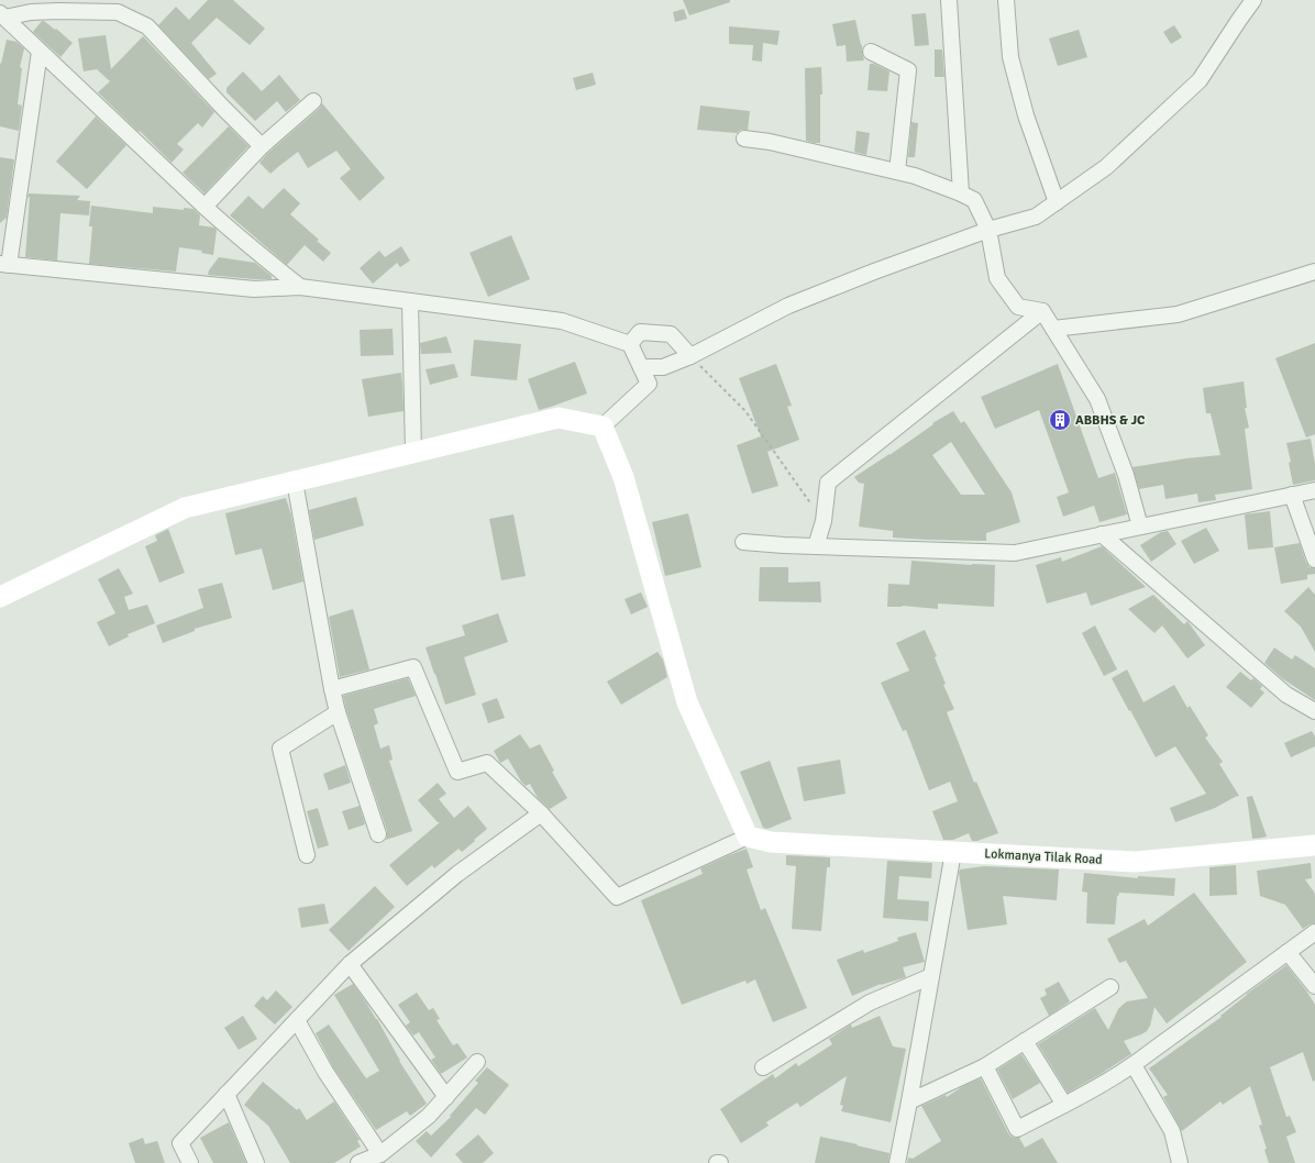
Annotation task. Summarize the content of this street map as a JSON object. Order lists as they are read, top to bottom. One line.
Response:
{"streets":{"main road":["Lokmanya Tilak Road"]},"places":{"building":["ABBHS & JC"]}}
